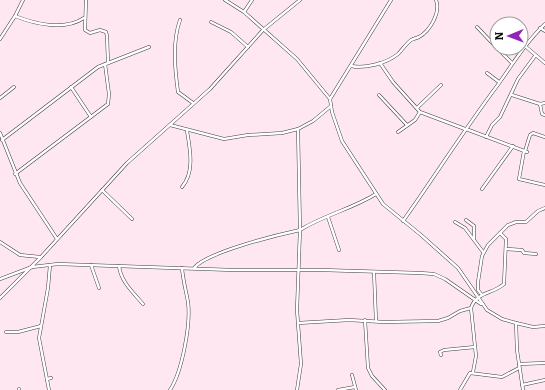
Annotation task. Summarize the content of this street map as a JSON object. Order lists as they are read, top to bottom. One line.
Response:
{"north":"left"}
